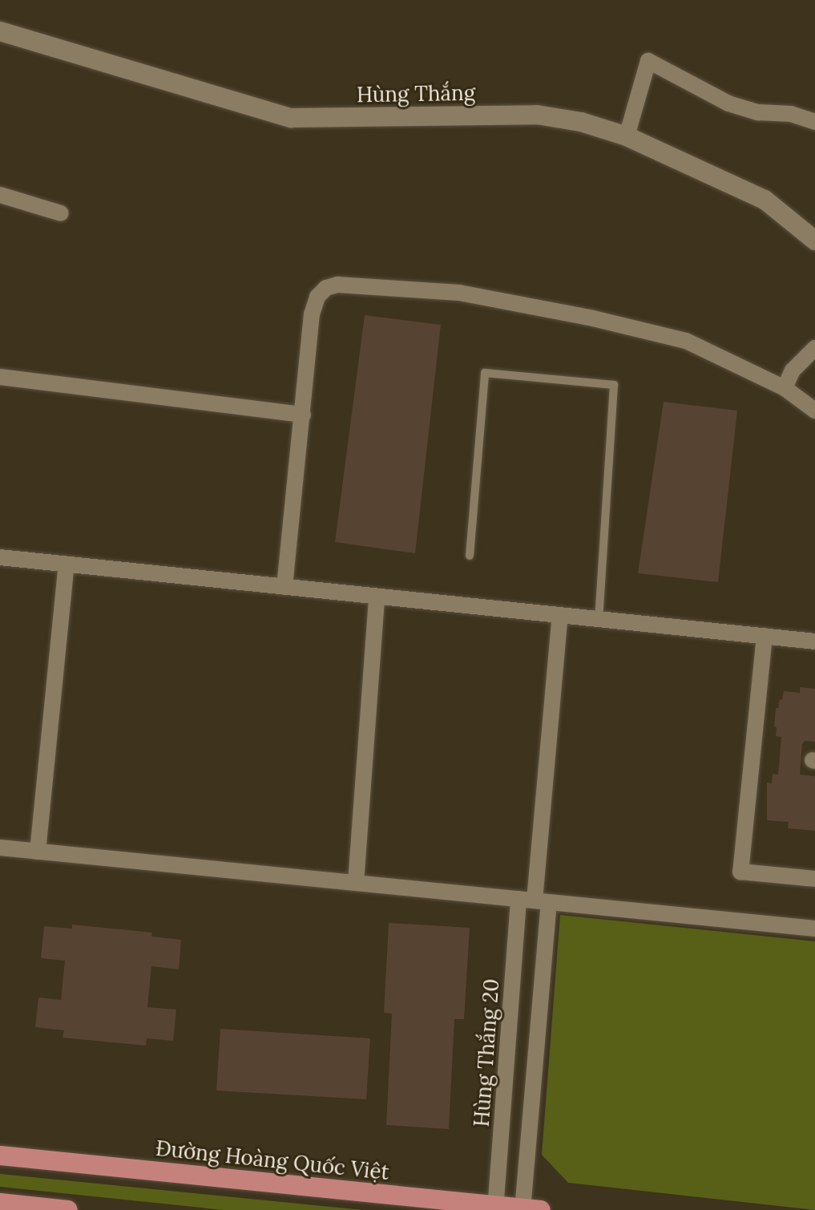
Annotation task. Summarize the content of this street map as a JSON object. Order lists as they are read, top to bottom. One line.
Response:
{"streets":{"main road":["Đường Hoàng Quốc Việt"],"street":["Hùng Thắng","Hùng Thắng 20"]},"crossings":[["Hùng Thắng 20","Đường Hoàng Quốc Việt"]]}
